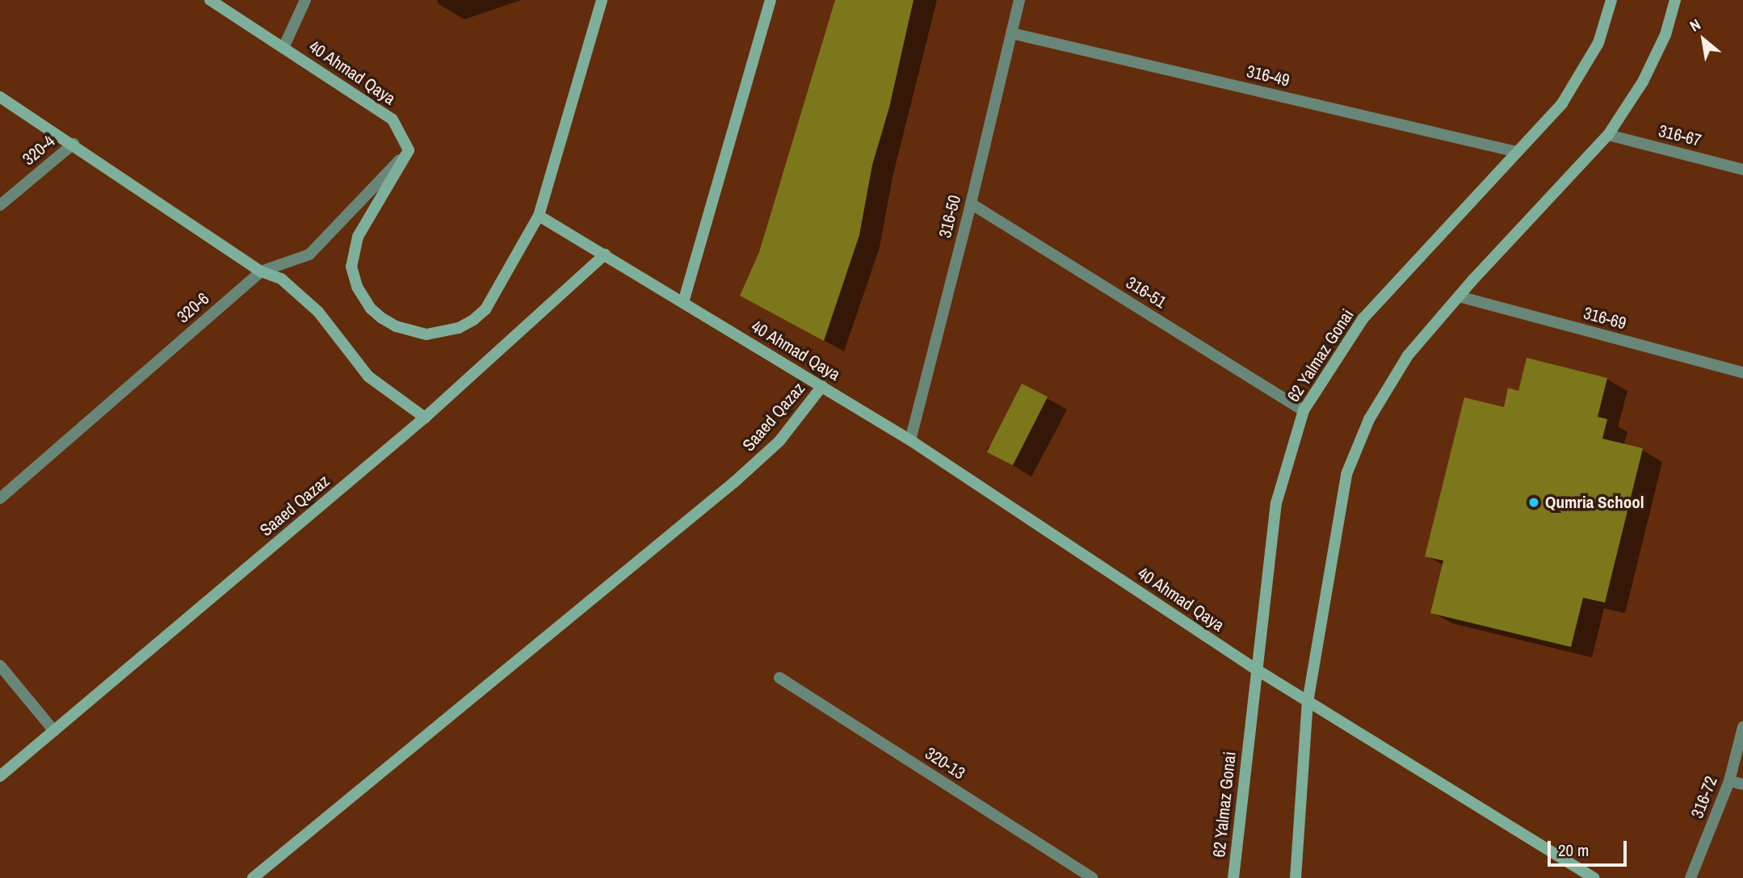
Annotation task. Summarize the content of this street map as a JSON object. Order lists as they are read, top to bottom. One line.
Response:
{"streets":{"street":["40 Ahmad Qaya","316-49","316-67","320-4","316-50","316-51","320-6","316-69","62 Yalmaz Gonai","Saaed Qazaz","320-13","316-72"]},"crossings":[["40 Ahmad Qaya","316-50"],["40 Ahmad Qaya","320-6"],["40 Ahmad Qaya","62 Yalmaz Gonai"],["40 Ahmad Qaya","Saaed Qazaz"],["316-49","316-50"],["316-49","62 Yalmaz Gonai"],["316-50","316-51"],["316-51","62 Yalmaz Gonai"]],"places":["Qumria School"],"scale_bar":"20 m","north":"top left"}
